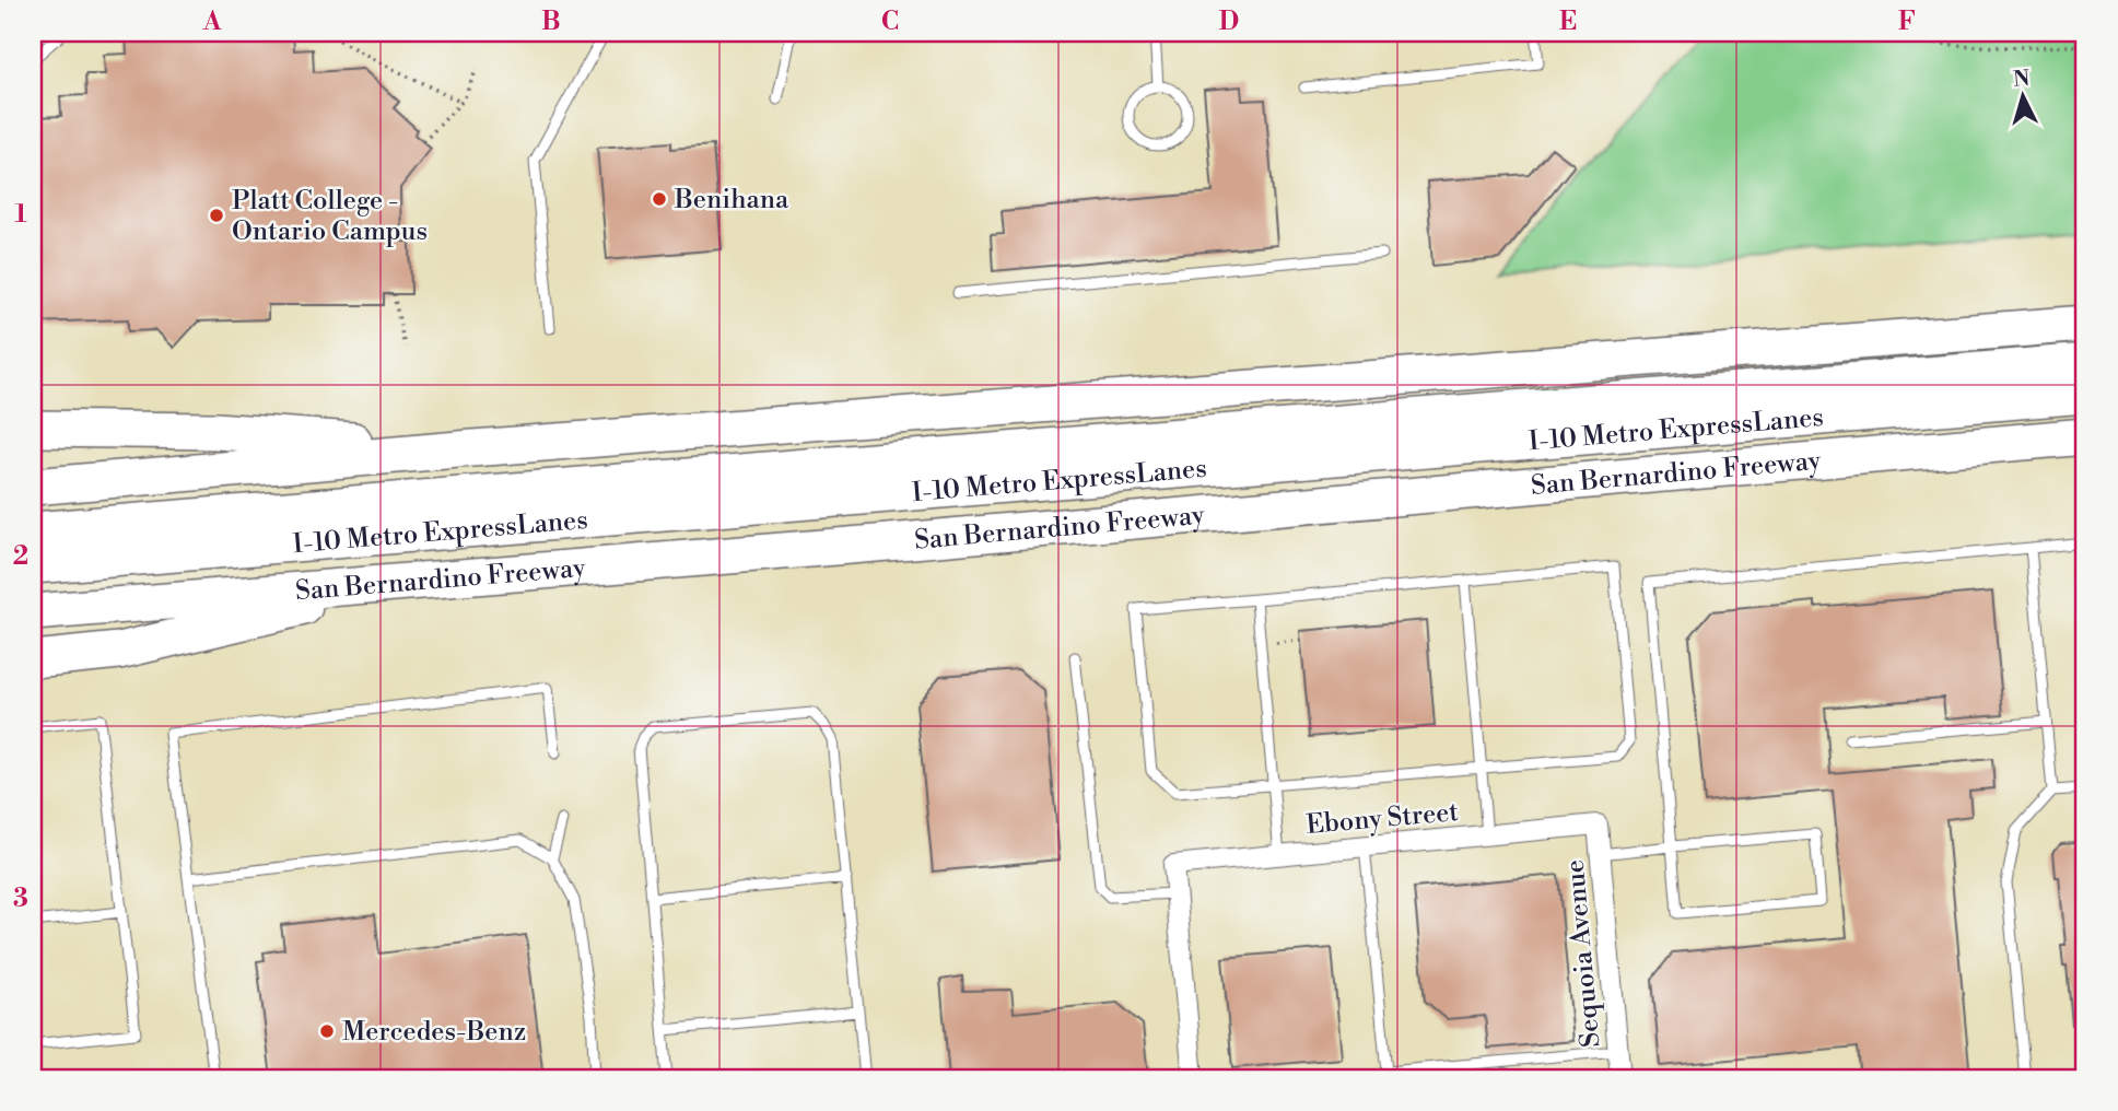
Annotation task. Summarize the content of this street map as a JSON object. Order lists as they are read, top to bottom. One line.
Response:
{"streets":{"highway":["I-10 Metro ExpressLanes","San Bernardino Freeway"],"street":["Ebony Street","Sequoia Avenue"]},"crossings":[["Ebony Street","Sequoia Avenue"]],"places":["Benihana","Platt College - Ontario Campus","Mercedes-Benz"],"north":"top","grid":{"columns":["A","B","C","D","E","F"],"rows":["1","2","3"]}}
